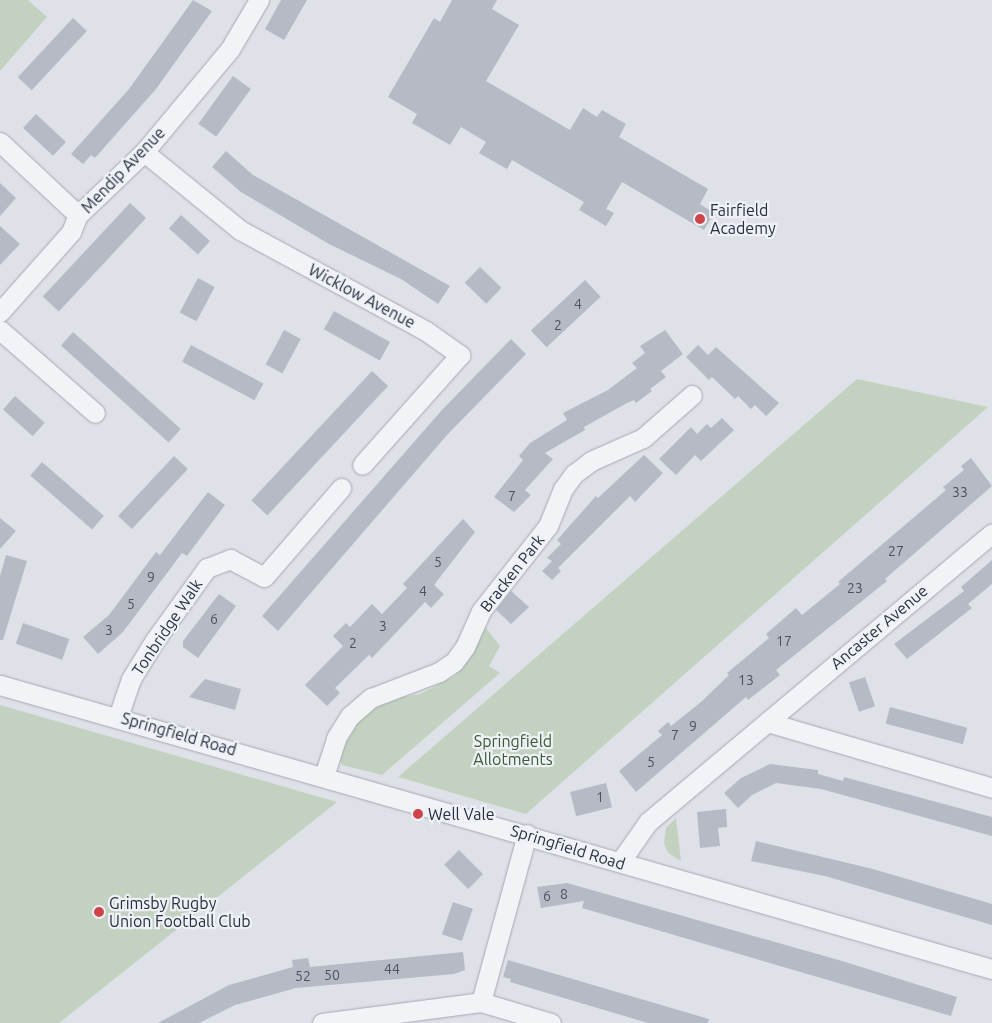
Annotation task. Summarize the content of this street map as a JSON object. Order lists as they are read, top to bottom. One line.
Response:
{"streets":{"street":["Mendip Avenue","Wicklow Avenue","Bracken Park","Tonbridge Walk","Ancaster Avenue","Springfield Road"]},"crossings":[["Mendip Avenue","Wicklow Avenue"],["Bracken Park","Springfield Road"],["Tonbridge Walk","Springfield Road"],["Ancaster Avenue","Springfield Road"]],"parks":["Springfield Allotments"],"places":["Fairfield Academy","Well Vale","Grimsby Rugby Union Football Club"],"house_numbers":["4","2","33","7","27","5","9","23","4","5","6","3","3","17","2","13","9","7","5","1","8","6","44","50","52"]}
